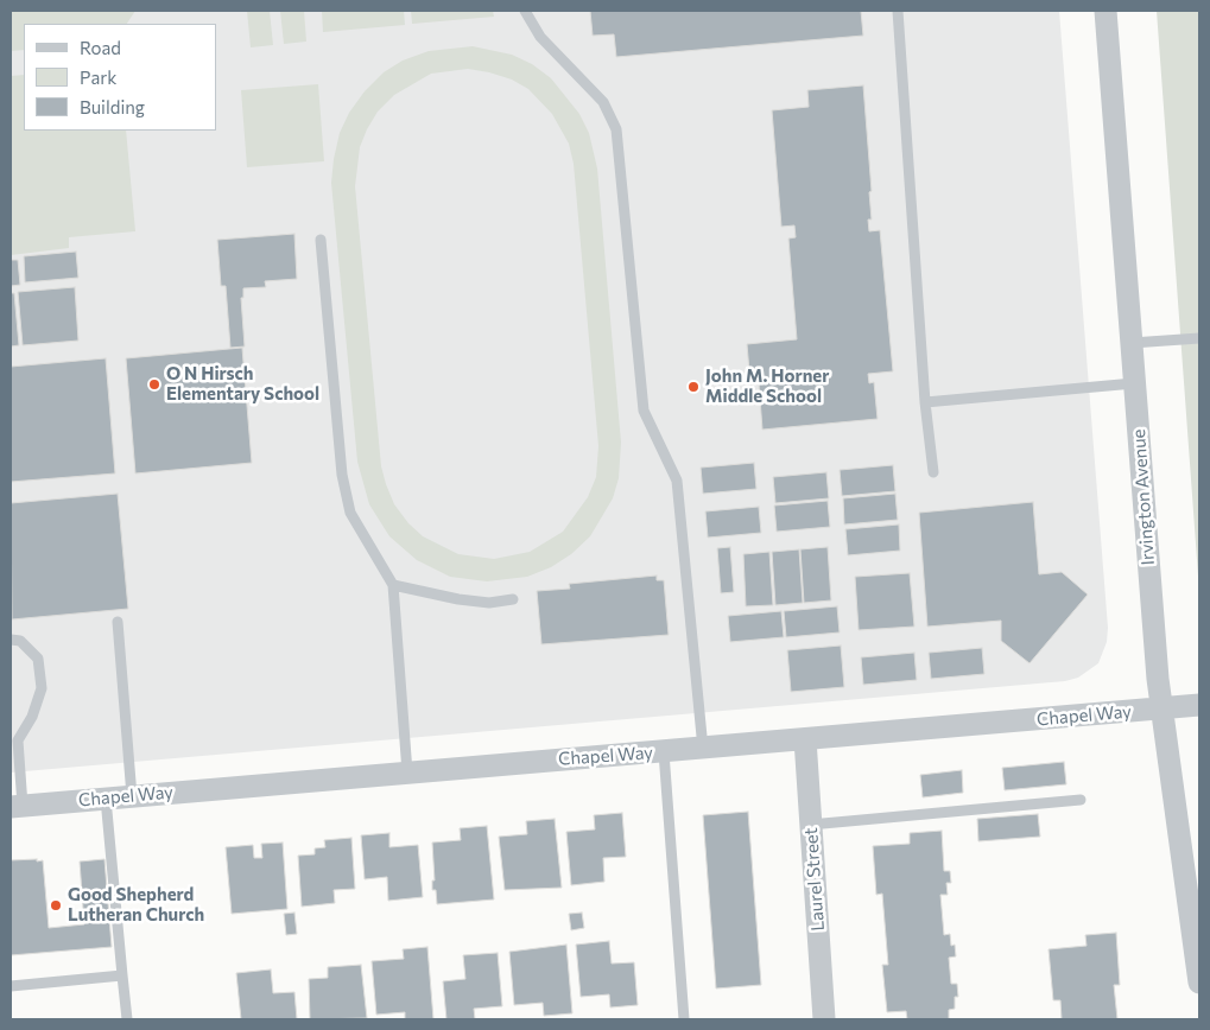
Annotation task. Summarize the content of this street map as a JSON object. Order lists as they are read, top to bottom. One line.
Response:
{"streets":{"street":["Irvington Avenue","Chapel Way","Laurel Street"]},"crossings":[["Irvington Avenue","Chapel Way"],["Chapel Way","Laurel Street"]],"places":["O N Hirsch Elementary School","John M. Horner Middle School","Good Shepherd Lutheran Church"],"legend":["Road","Park","Building"]}
